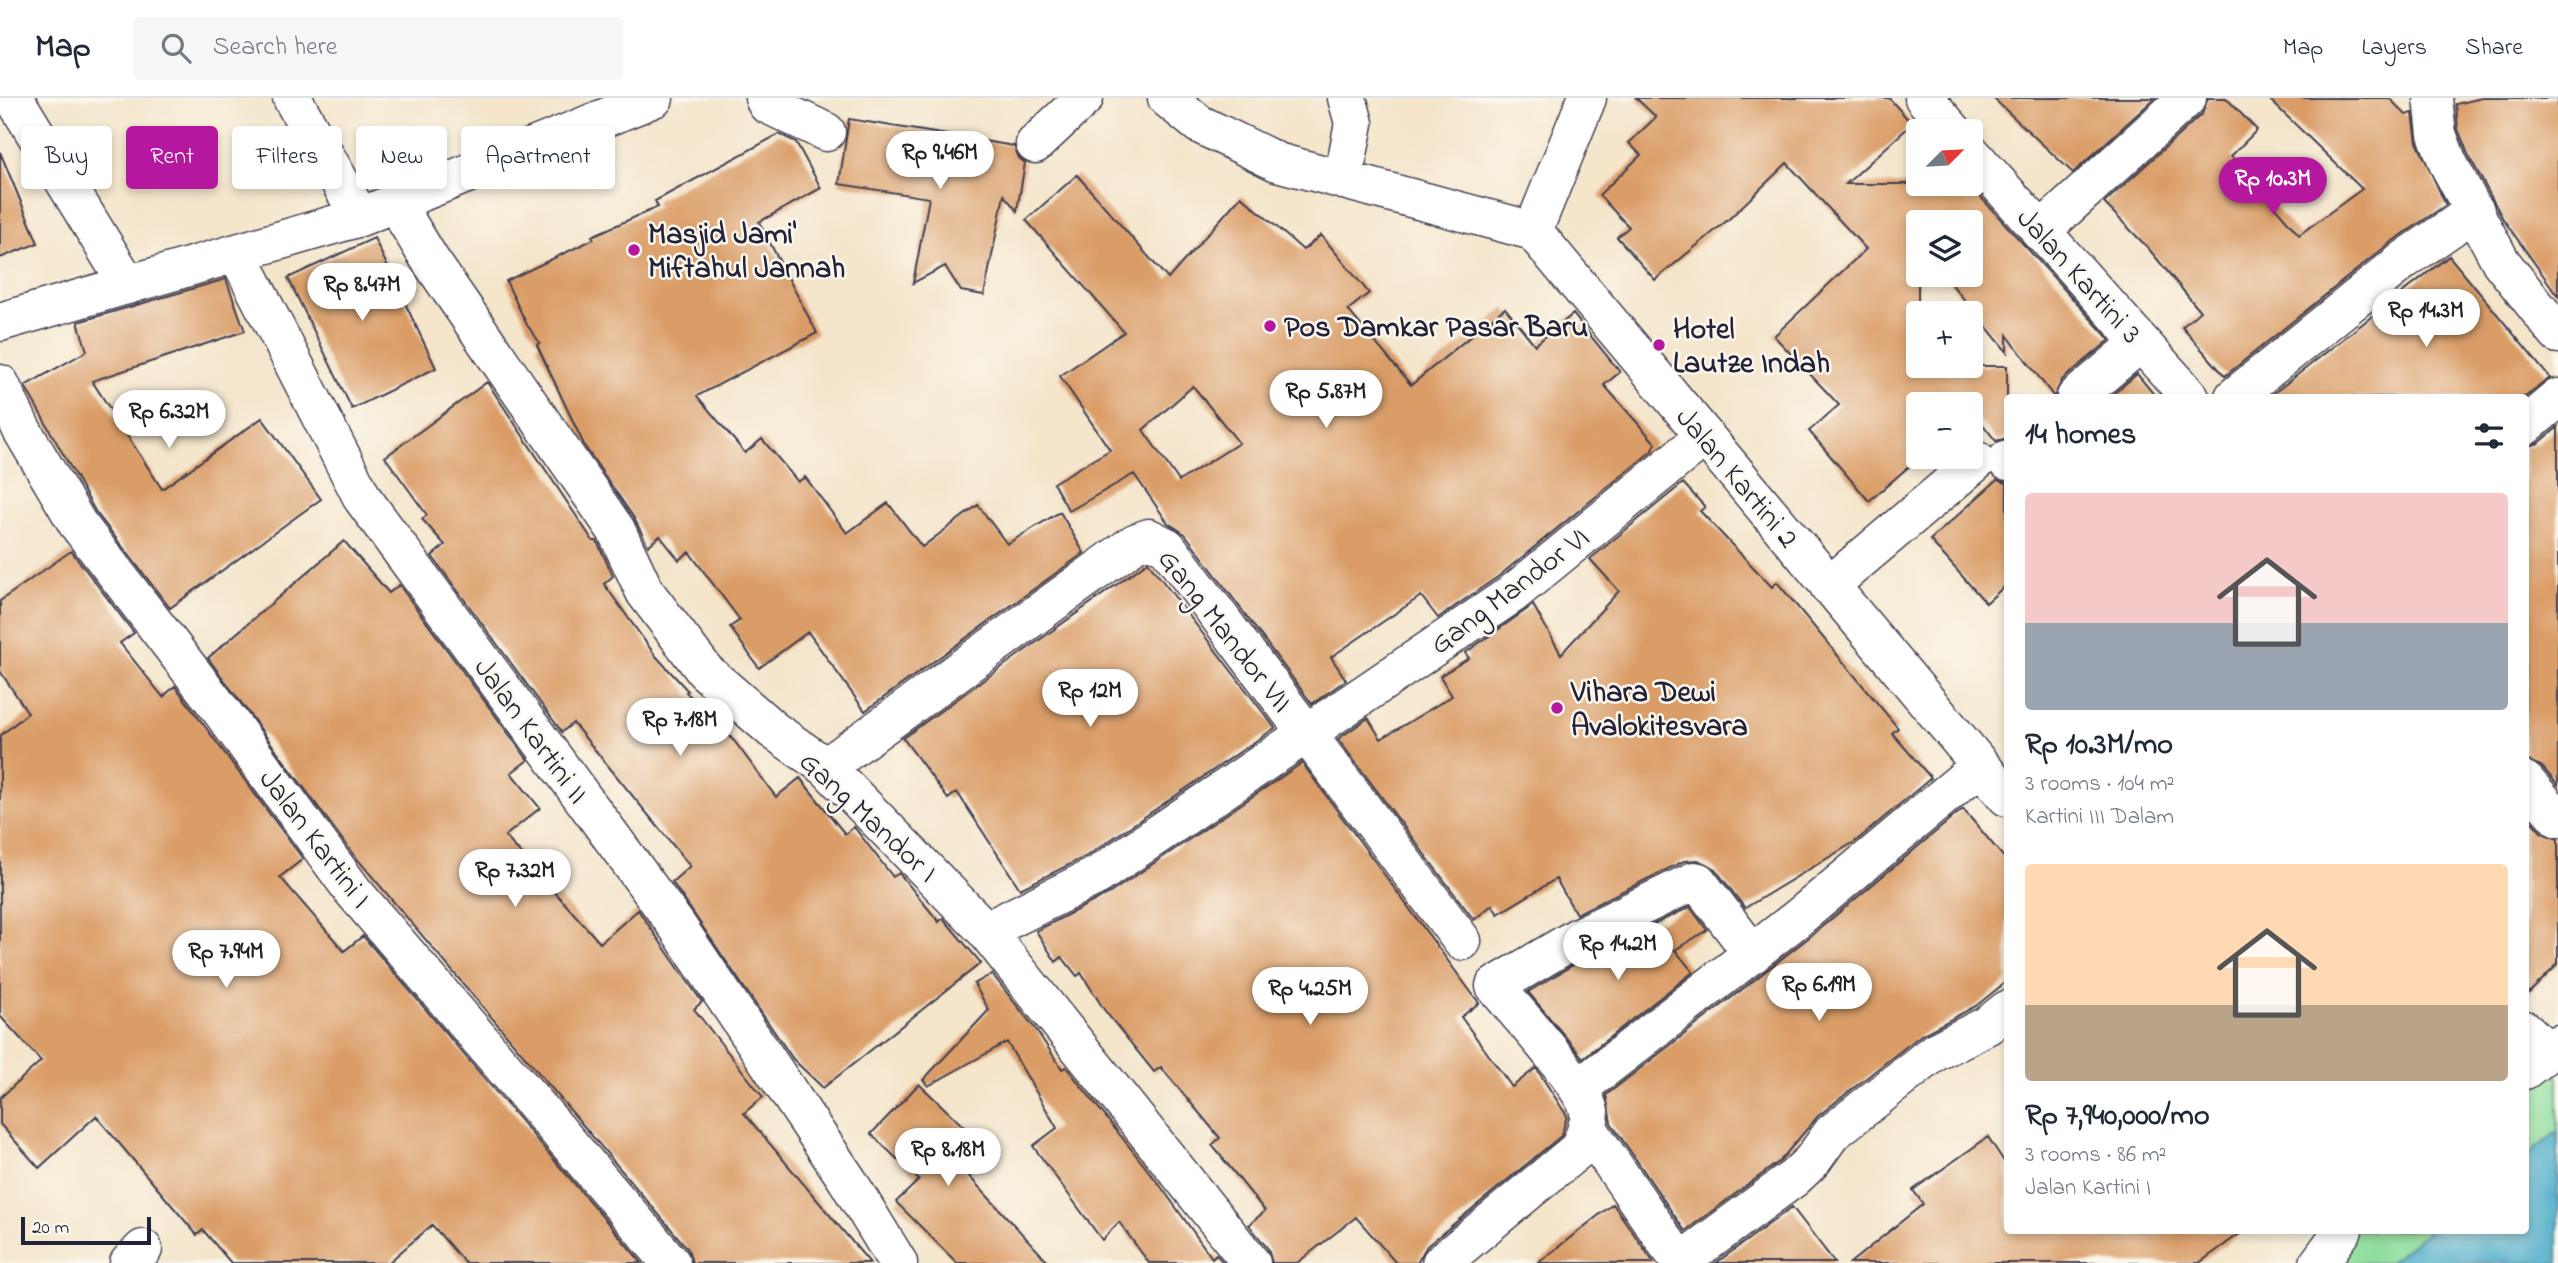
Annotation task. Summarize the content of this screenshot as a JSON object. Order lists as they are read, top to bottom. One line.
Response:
{"streets":{"street":["Jalan Kartini 3","Jalan Kartini 2","Gang Mandor VI","Gang Mandor VII","Jalan Kartini II","Gang Mandor I","Jalan Kartini I"]},"crossings":[["Jalan Kartini 2","Gang Mandor VI"],["Gang Mandor VI","Gang Mandor VII"],["Gang Mandor VI","Gang Mandor I"],["Gang Mandor VII","Gang Mandor I"]],"places":["Masjid Jami' Miftahul Jannah","Pos Damkar Pasar Baru","Hotel Lautze Indah","Vihara Dewi Avalokitesvara"],"scale_bar":"20 m","north":"top right","page":{"header":"Map","search":"Search here","nav":["Map","Layers","Share"],"map_buttons":["+","−"],"chip":["Buy","Rent","Filters","New","Apartment"],"price":["Rp 9.46M","Rp 10.3M","Rp 8.47M","Rp 14.3M","Rp 5.87M","Rp 6.32M","Rp 12M","Rp 7.18M","Rp 7.32M","Rp 14.2M","Rp 7.94M","Rp 6.19M","Rp 4.25M","Rp 8.18M"],"heading":"14 homes","list":[{"name":"Rp 10.3M/mo","note":"3 rooms · 104 m² · Kartini III Dalam"},{"name":"Rp 7,940,000/mo","note":"3 rooms · 86 m² · Jalan Kartini I"}],"scale":"20 m"}}
